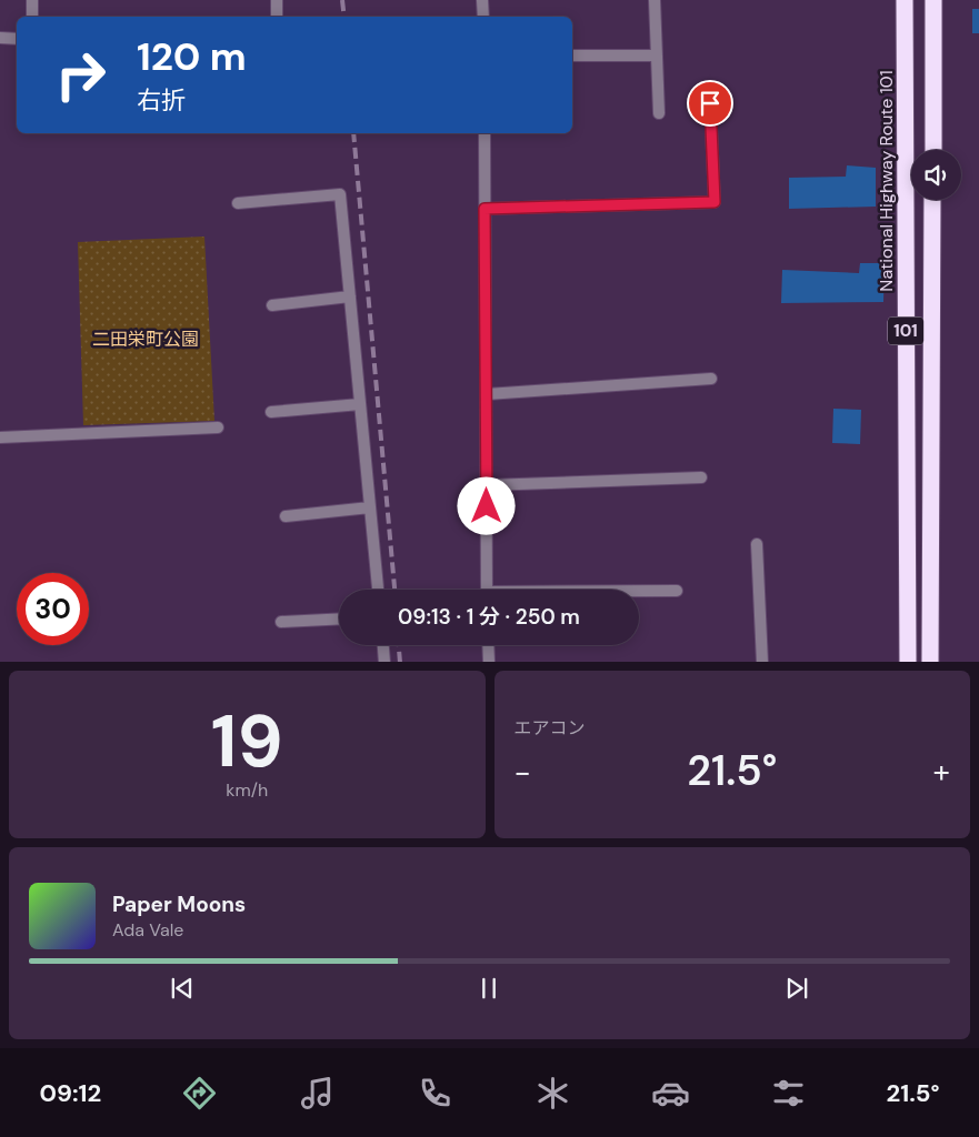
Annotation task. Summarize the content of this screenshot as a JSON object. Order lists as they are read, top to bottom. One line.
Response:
{"streets":{"highway":["National Highway Route 101","101"]},"parks":["二田栄町公園"],"page":{"turn":["120 m","右折"],"limit":"30","trip":"09:13 · 1 分 · 250 m","tile":[["19","km/h"],"エアコン"],"heat":["−","21.5°","+"],"song":["Paper Moons","Ada Vale"],"tabs":["09:12","21.5°"]}}
